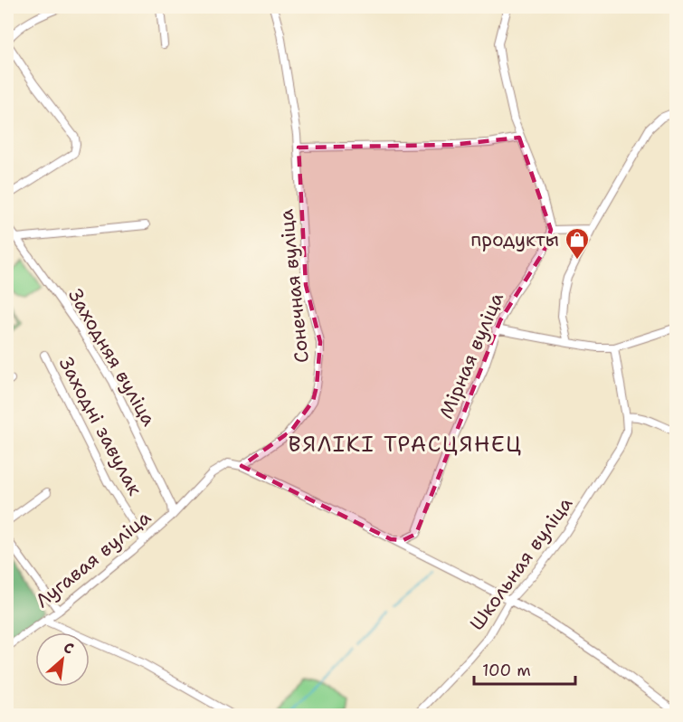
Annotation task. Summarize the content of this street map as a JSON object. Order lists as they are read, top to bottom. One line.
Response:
{"streets":{"street":["Сонечная вуліца","Мірная вуліца","Заходняя вуліца","Заходні завулак","Лугавая вуліца","Школьная вуліца"]},"crossings":[["Заходняя вуліца","Лугавая вуліца"],["Заходні завулак","Лугавая вуліца"]],"districts":["ВЯЛІКІ ТРАСЦЯНЕЦ"],"places":{"shop":["продукты"]},"scale_bar":"100 m","north":"top right"}
